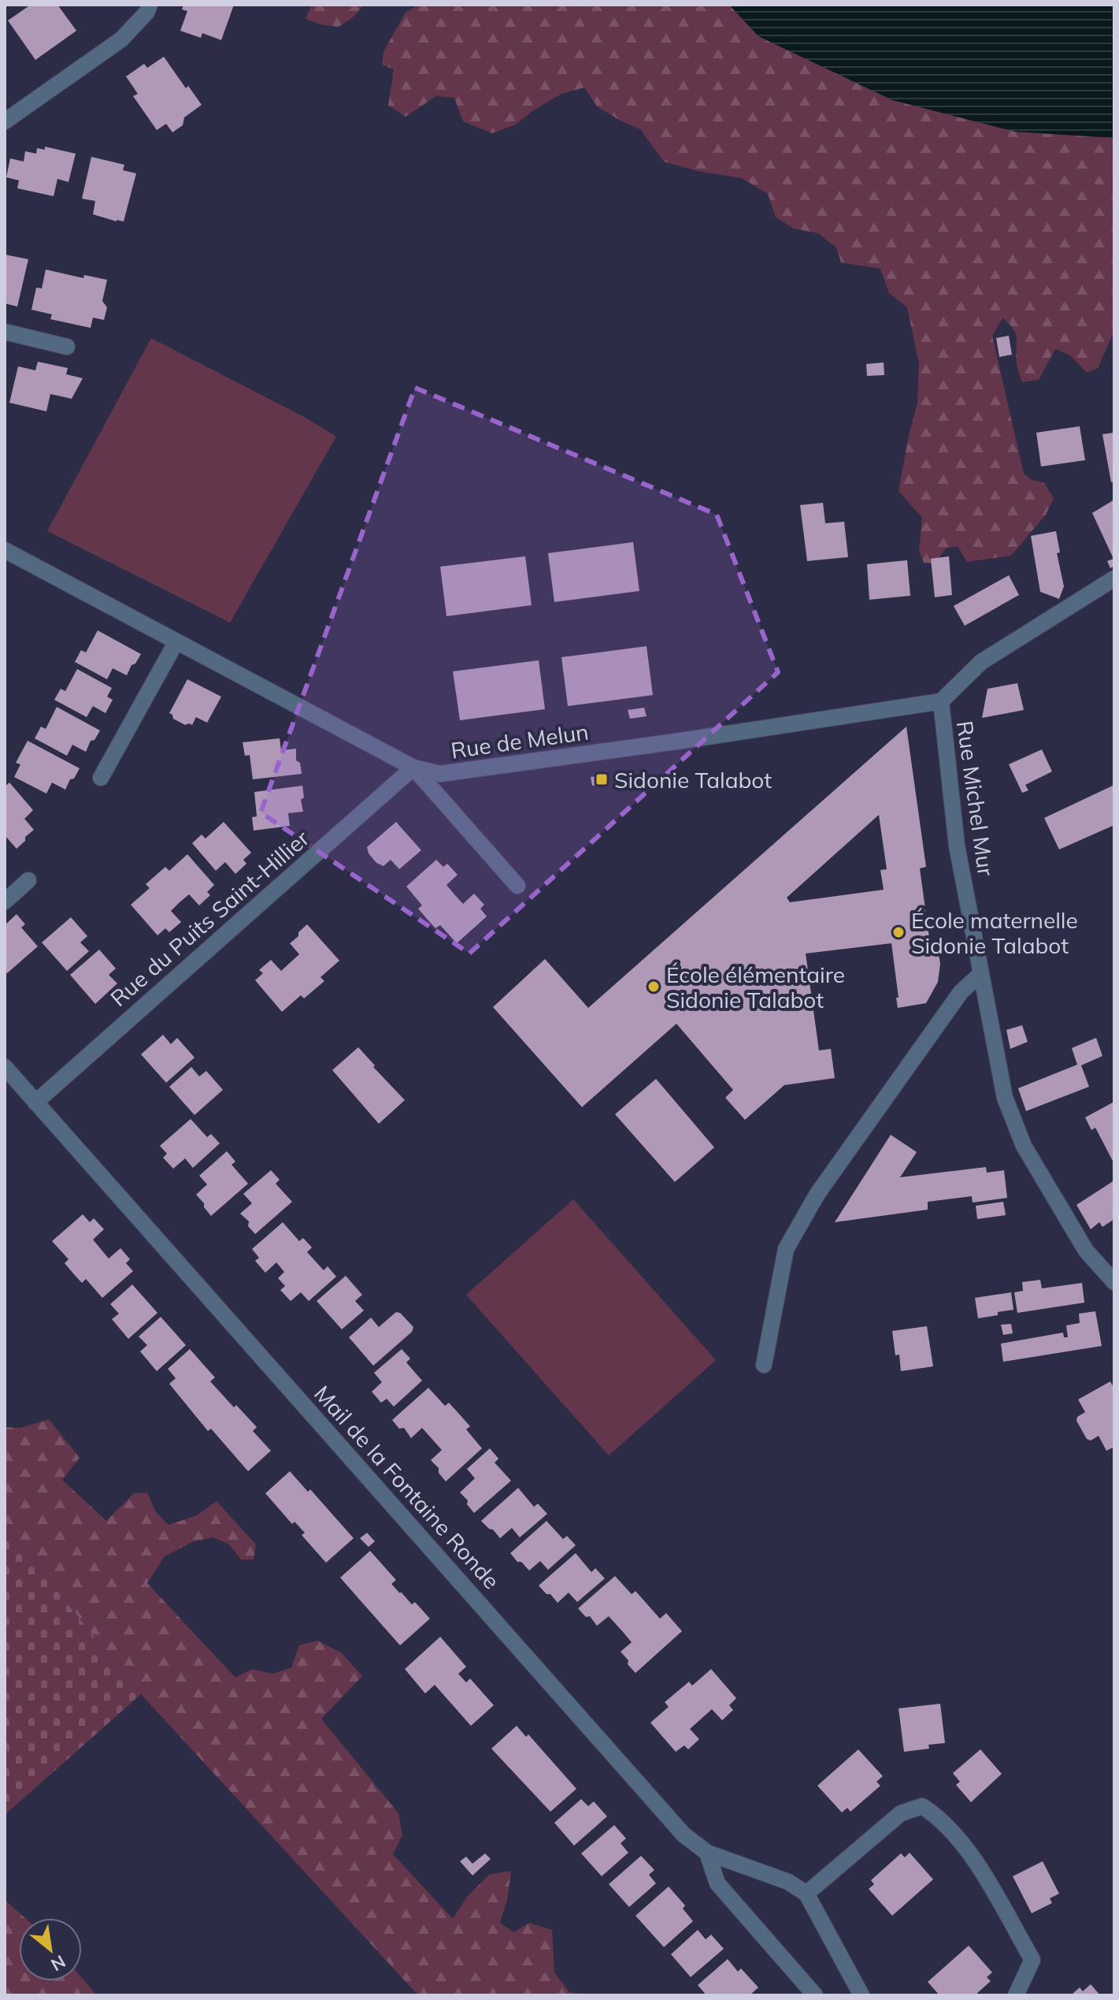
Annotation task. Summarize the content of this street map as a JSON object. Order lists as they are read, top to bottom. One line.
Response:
{"streets":{"street":["Rue de Melun","Rue Michel Mur","Rue du Puits Saint-Hillier","Mail de la Fontaine Ronde"]},"crossings":[["Rue de Melun","Rue Michel Mur"],["Rue de Melun","Rue du Puits Saint-Hillier"],["Rue du Puits Saint-Hillier","Mail de la Fontaine Ronde"]],"places":{"transit":["Sidonie Talabot"],"other":["École maternelle Sidonie Talabot","École élémentaire Sidonie Talabot"]},"north":"bottom right"}
